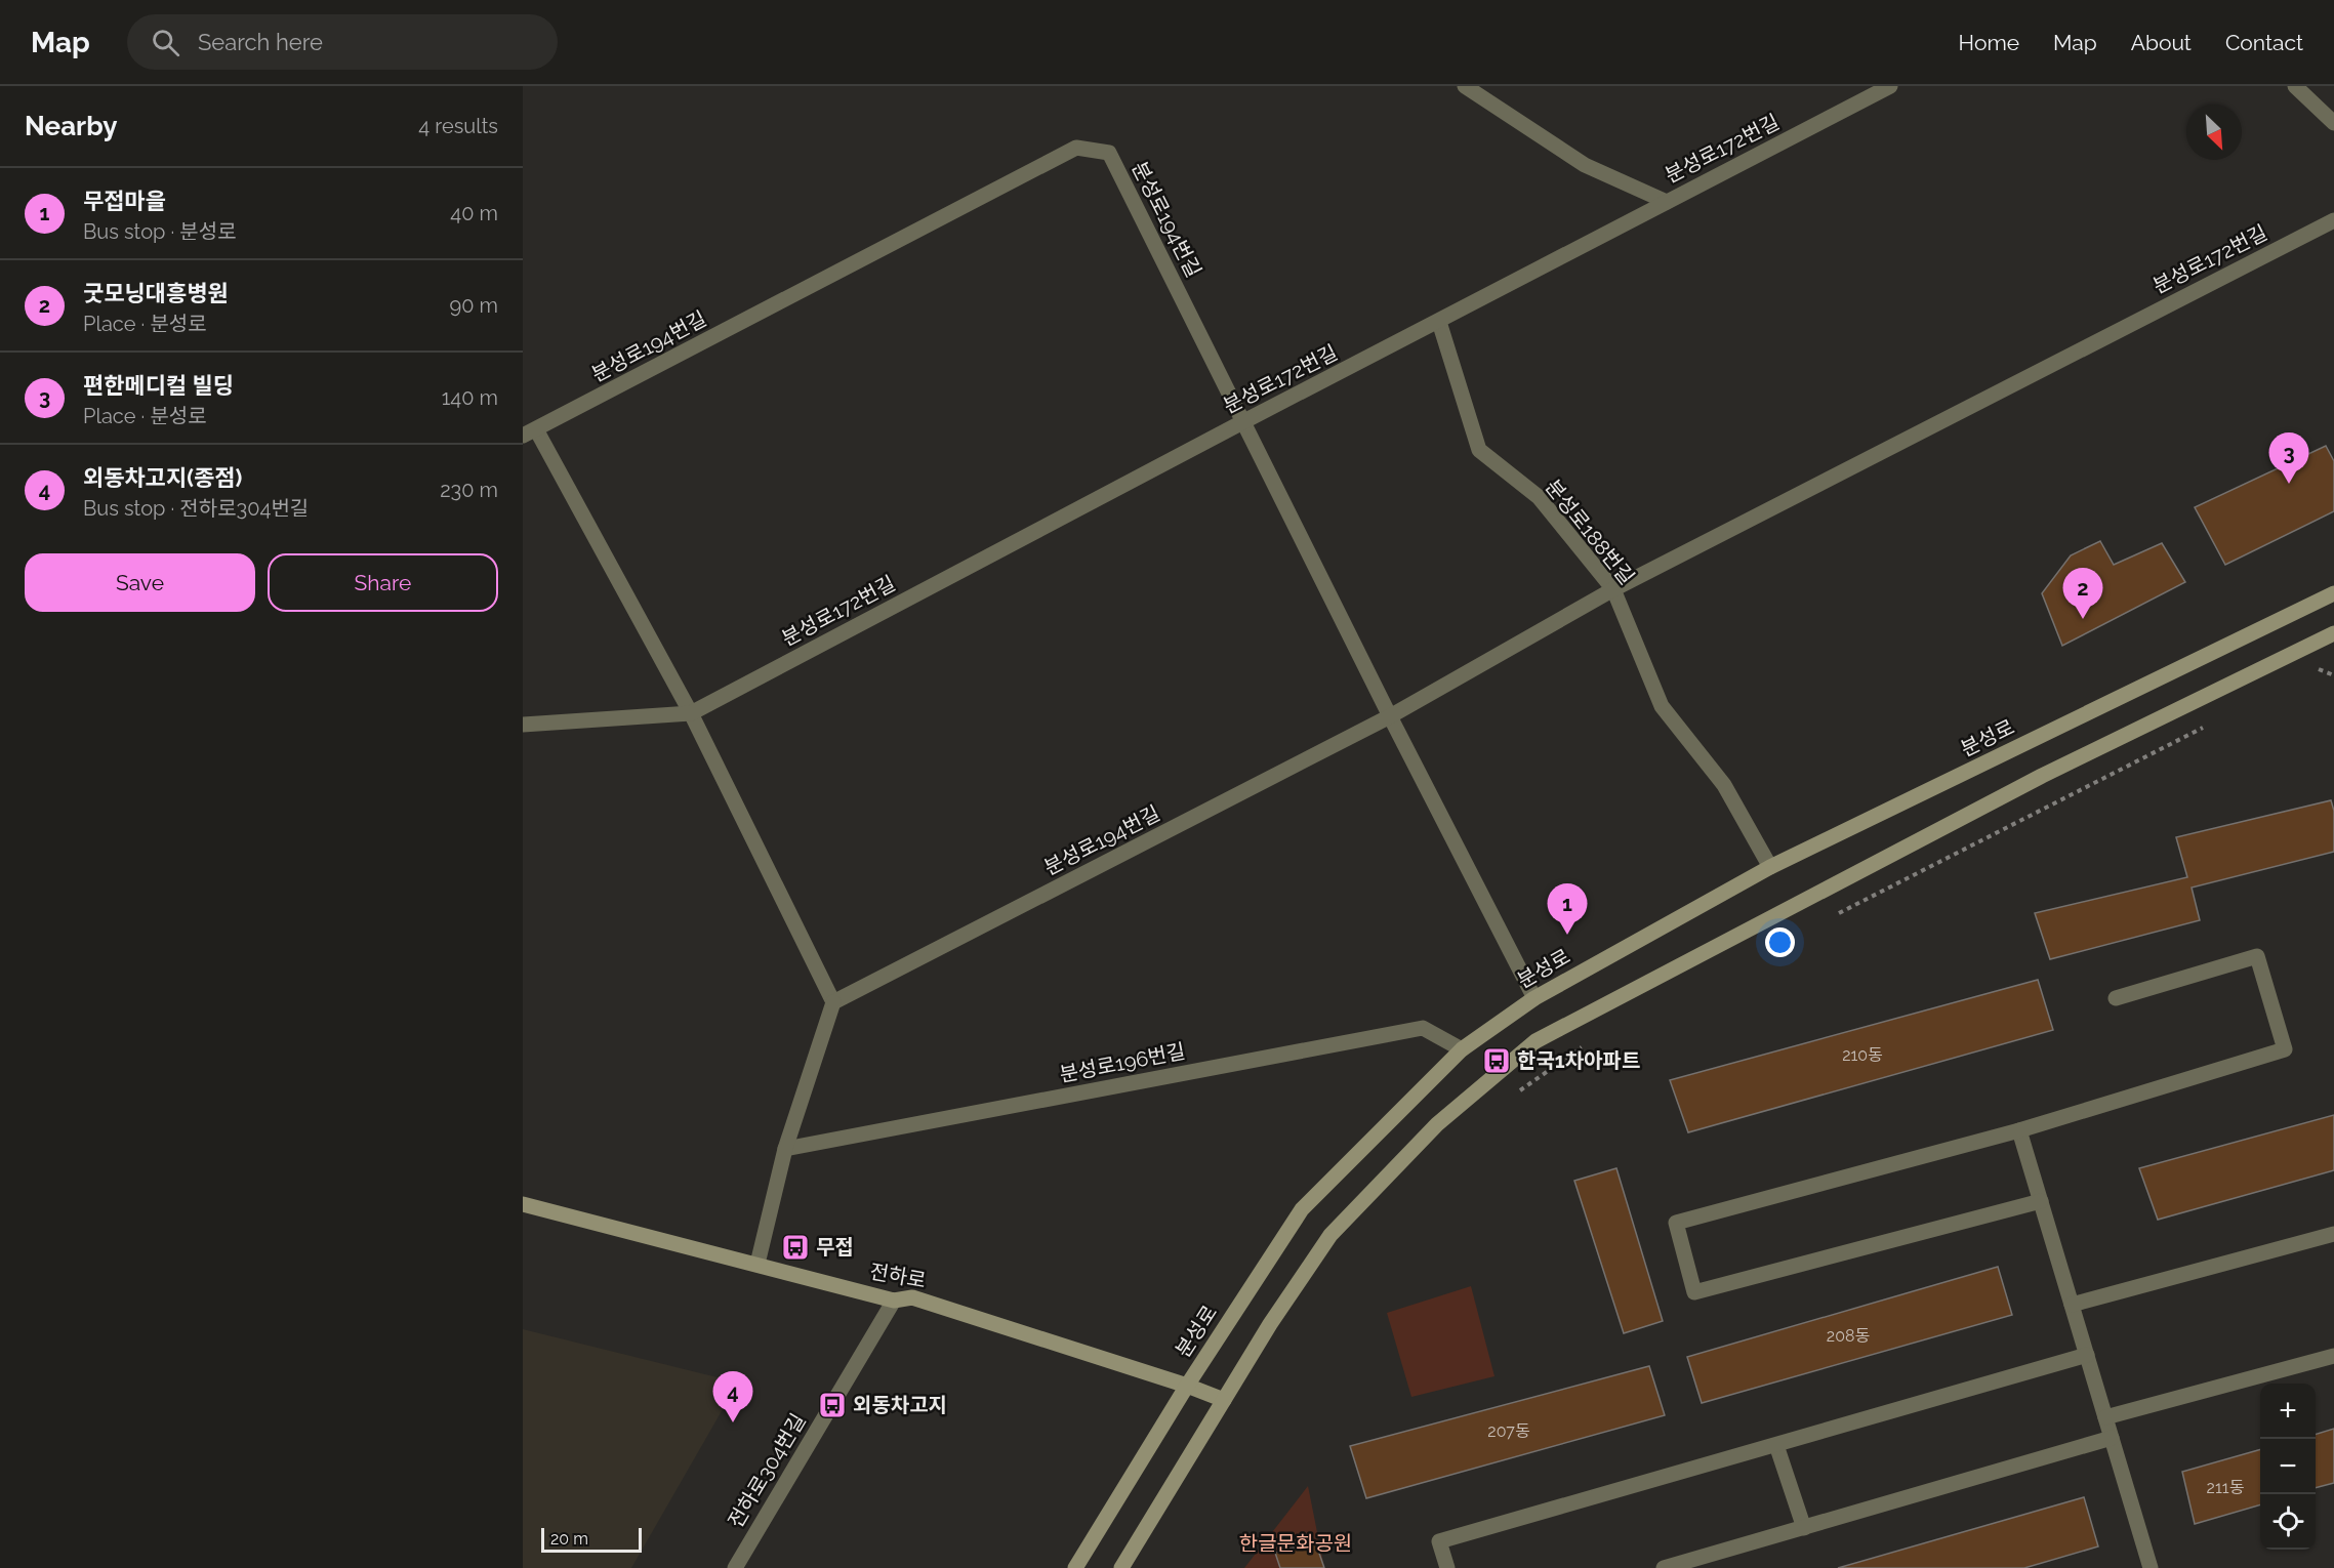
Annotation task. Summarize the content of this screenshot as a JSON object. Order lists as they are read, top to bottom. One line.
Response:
{"streets":{"main road":["분성로","전하로"],"street":["분성로172번길","분성로194번길","분성로188번길","분성로196번길","전하로304번길"]},"crossings":[["분성로172번길","분성로194번길"],["분성로172번길","분성로188번길"],["분성로194번길","분성로"],["분성로188번길","분성로"],["분성로","분성로196번길"],["분성로","전하로"],["전하로","전하로304번길"]],"parks":["한글문화공원"],"places":{"bus stop":["한국1차아파트","무접","외동차고지"]},"house_numbers":["210동","208동","207동","211동"],"scale_bar":"20 m","north":"bottom right","page":{"header":"Map","search":"Search here","nav":["Home","Map","About","Contact"],"heading":["Nearby","4 results"],"list":[{"mark":"1","name":"무접마을","note":"Bus stop · 분성로","value":"40 m"},{"mark":"2","name":"굿모닝대흥병원","note":"Place · 분성로","value":"90 m"},{"mark":"3","name":"편한메디컬 빌딩","note":"Place · 분성로","value":"140 m"},{"mark":"4","name":"외동차고지(종점)","note":"Bus stop · 전하로304번길","value":"230 m"}],"pins":["3","2","1","4"],"buttons":["Save","Share"],"map_buttons":["+","−"],"scale":"20 m"}}
